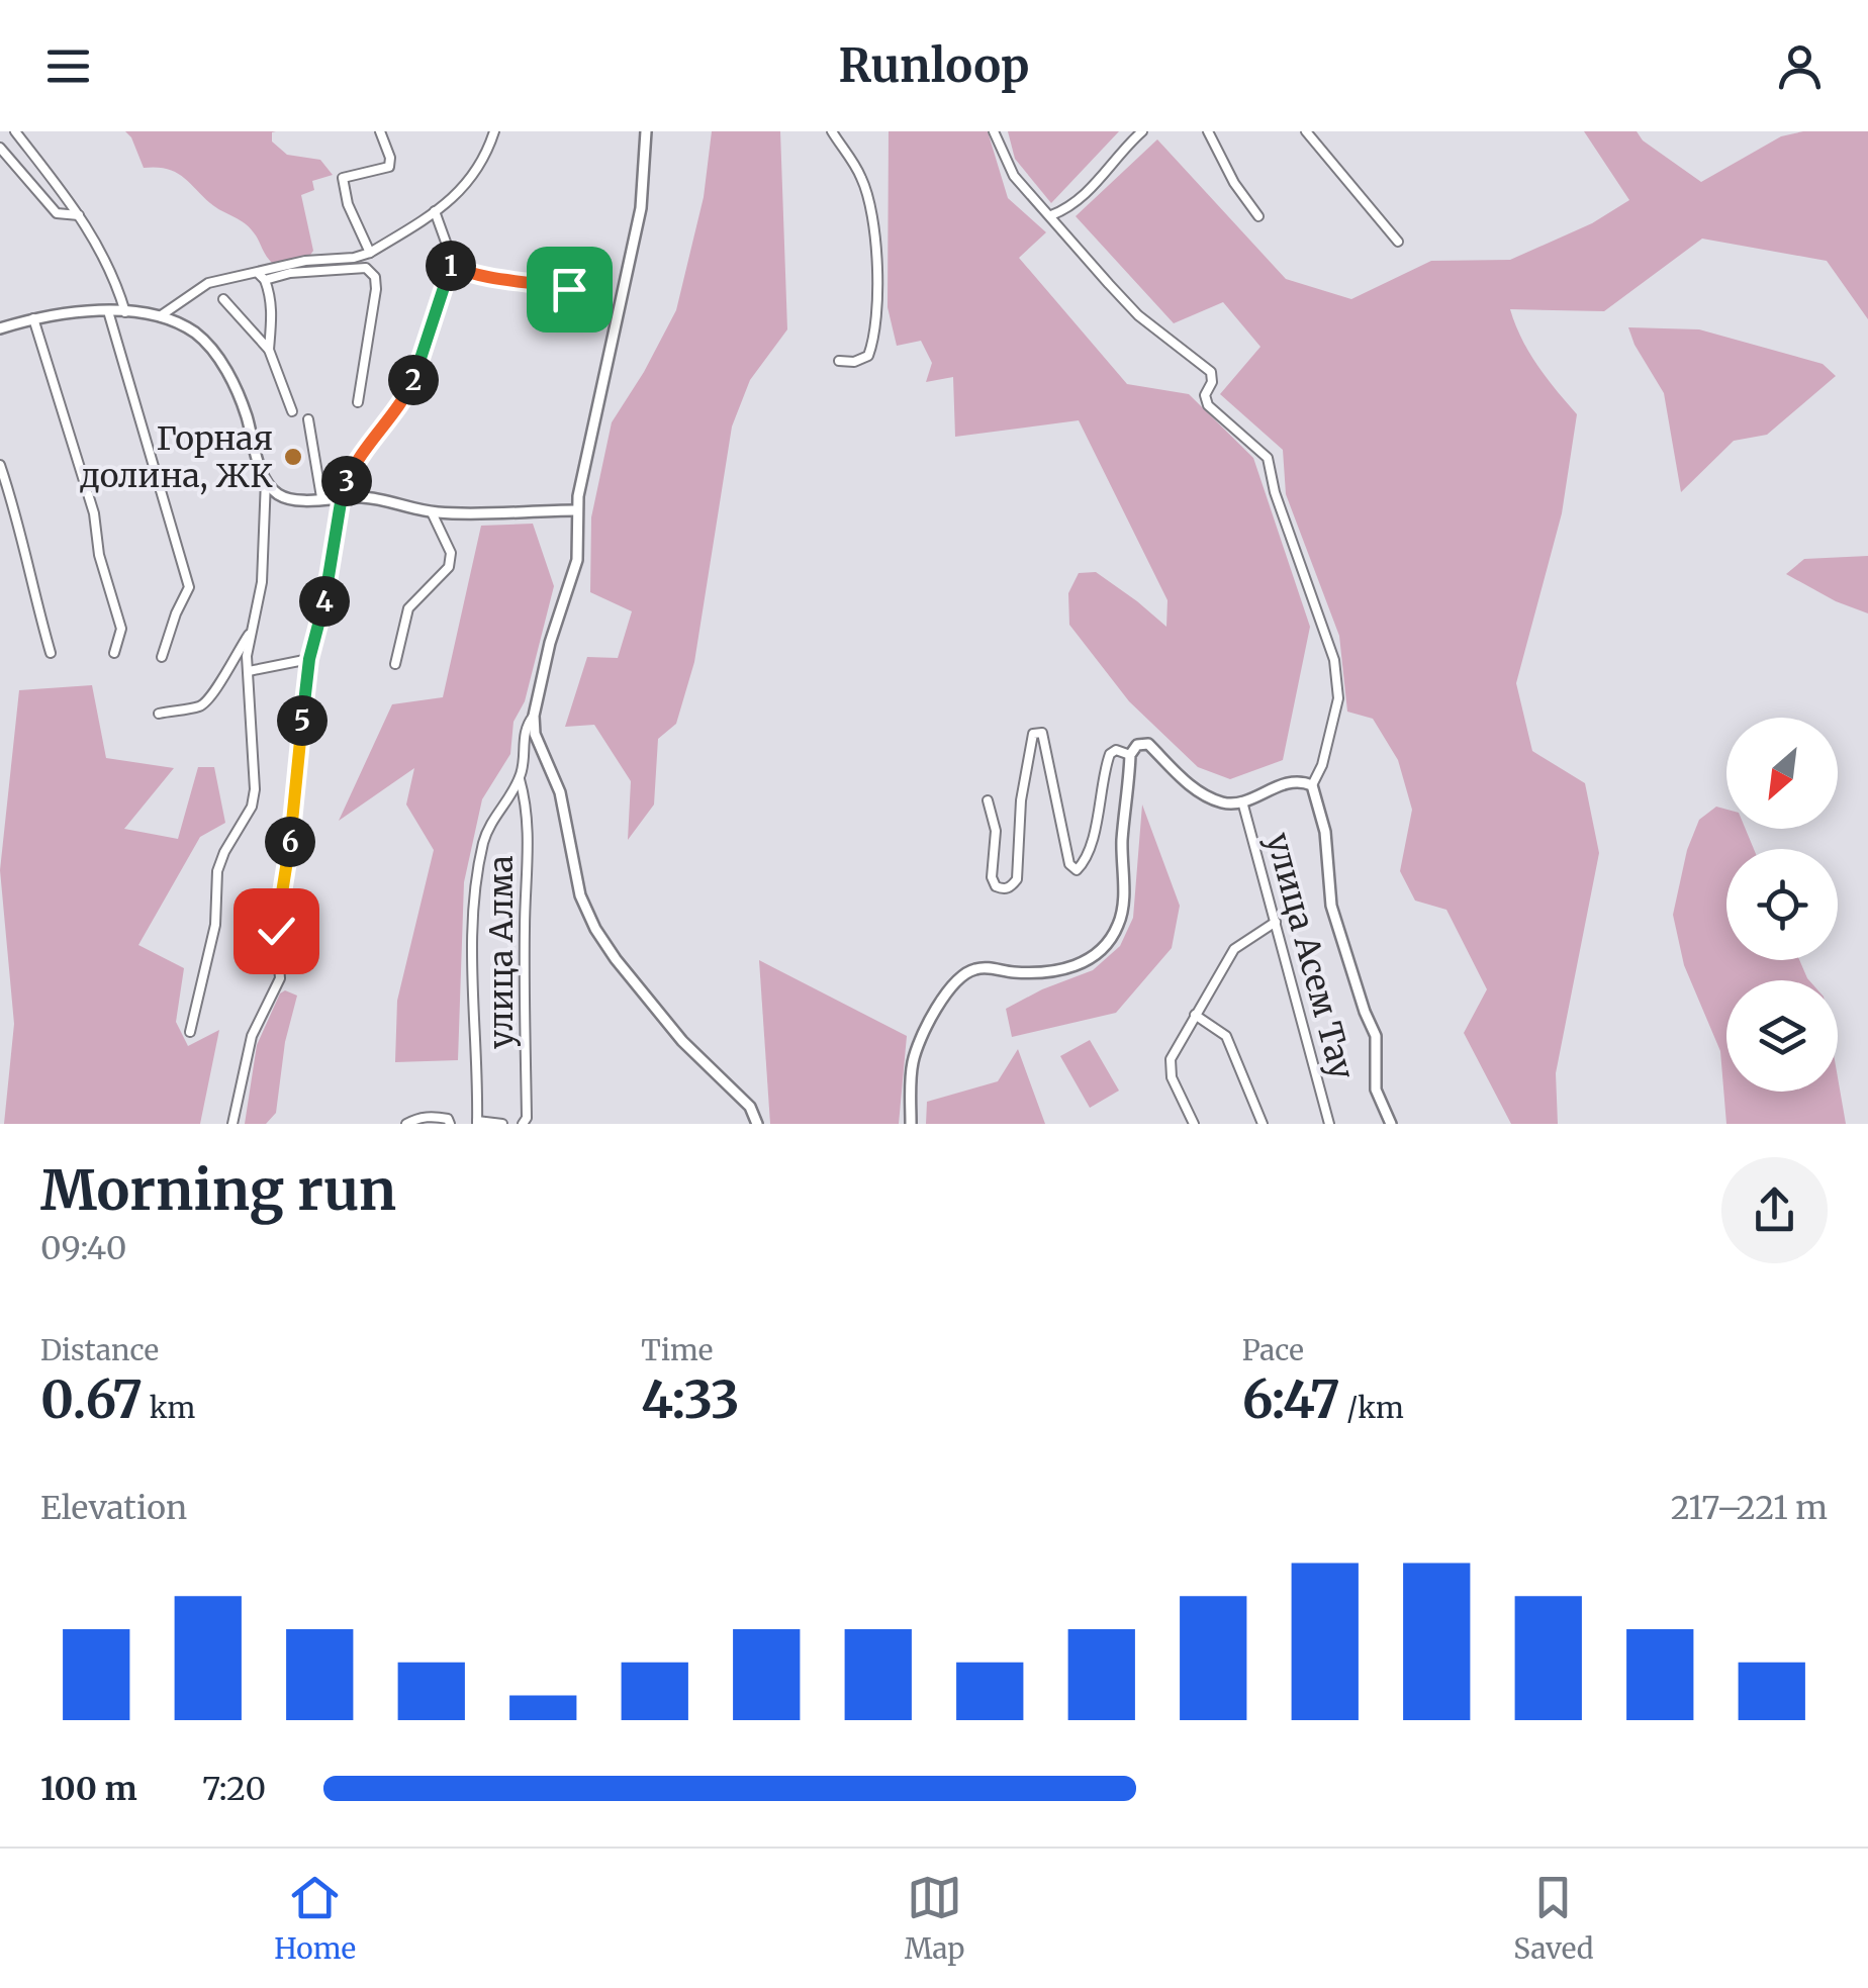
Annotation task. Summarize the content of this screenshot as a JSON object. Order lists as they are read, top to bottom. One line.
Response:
{"streets":{"street":["улица Алма","улица Асем Тау"]},"places":["Горная долина, ЖК"],"north":"bottom left","page":{"header":"Runloop","pins":["1","2","3","4","5","6"],"heading":["Morning run","09:40"],"stats":[["Distance","0.67 km"],["Time","4:33"],["Pace","6:47 /km"]],"chart":["Elevation","217–221 m"],"list":[{"name":"100 m","note":"7:20"}],"tabs":["Home","Map","Saved"]}}
